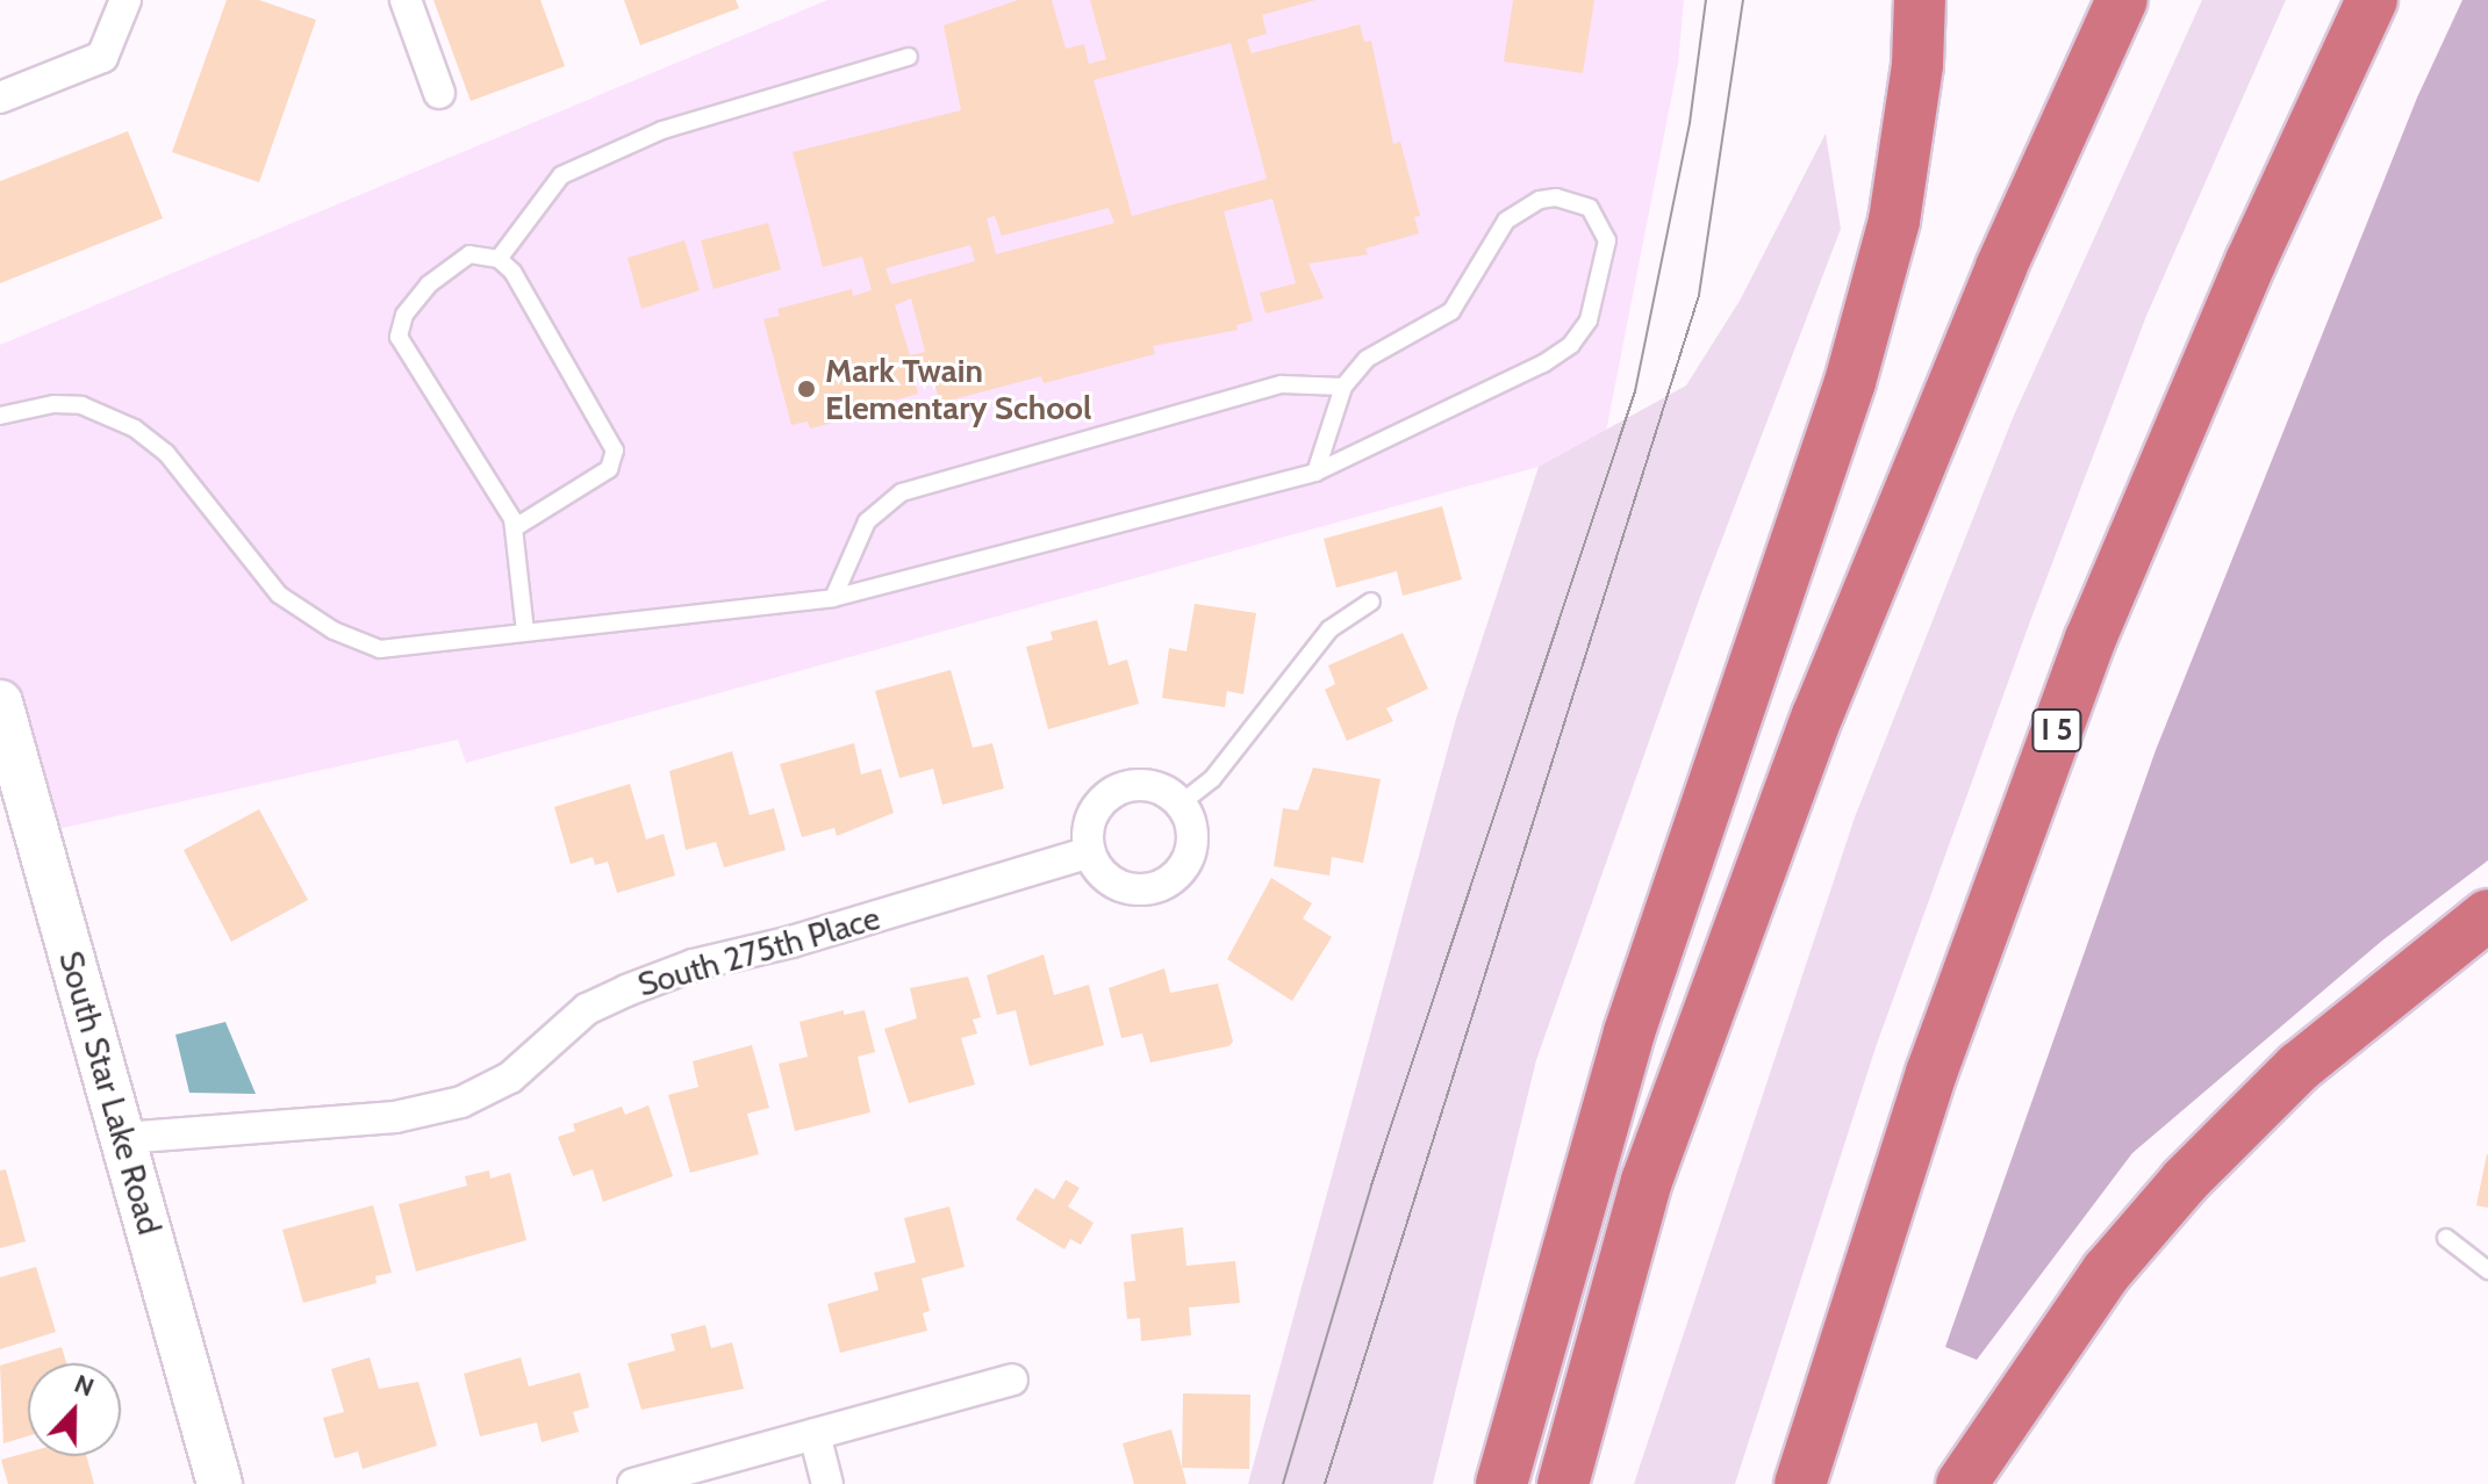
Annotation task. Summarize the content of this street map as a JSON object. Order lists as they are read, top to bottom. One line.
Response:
{"streets":{"highway":["I 5"],"street":["South 275th Place","South Star Lake Road"]},"crossings":[["South 275th Place","South Star Lake Road"]],"places":["Mark Twain Elementary School"],"north":"top"}
